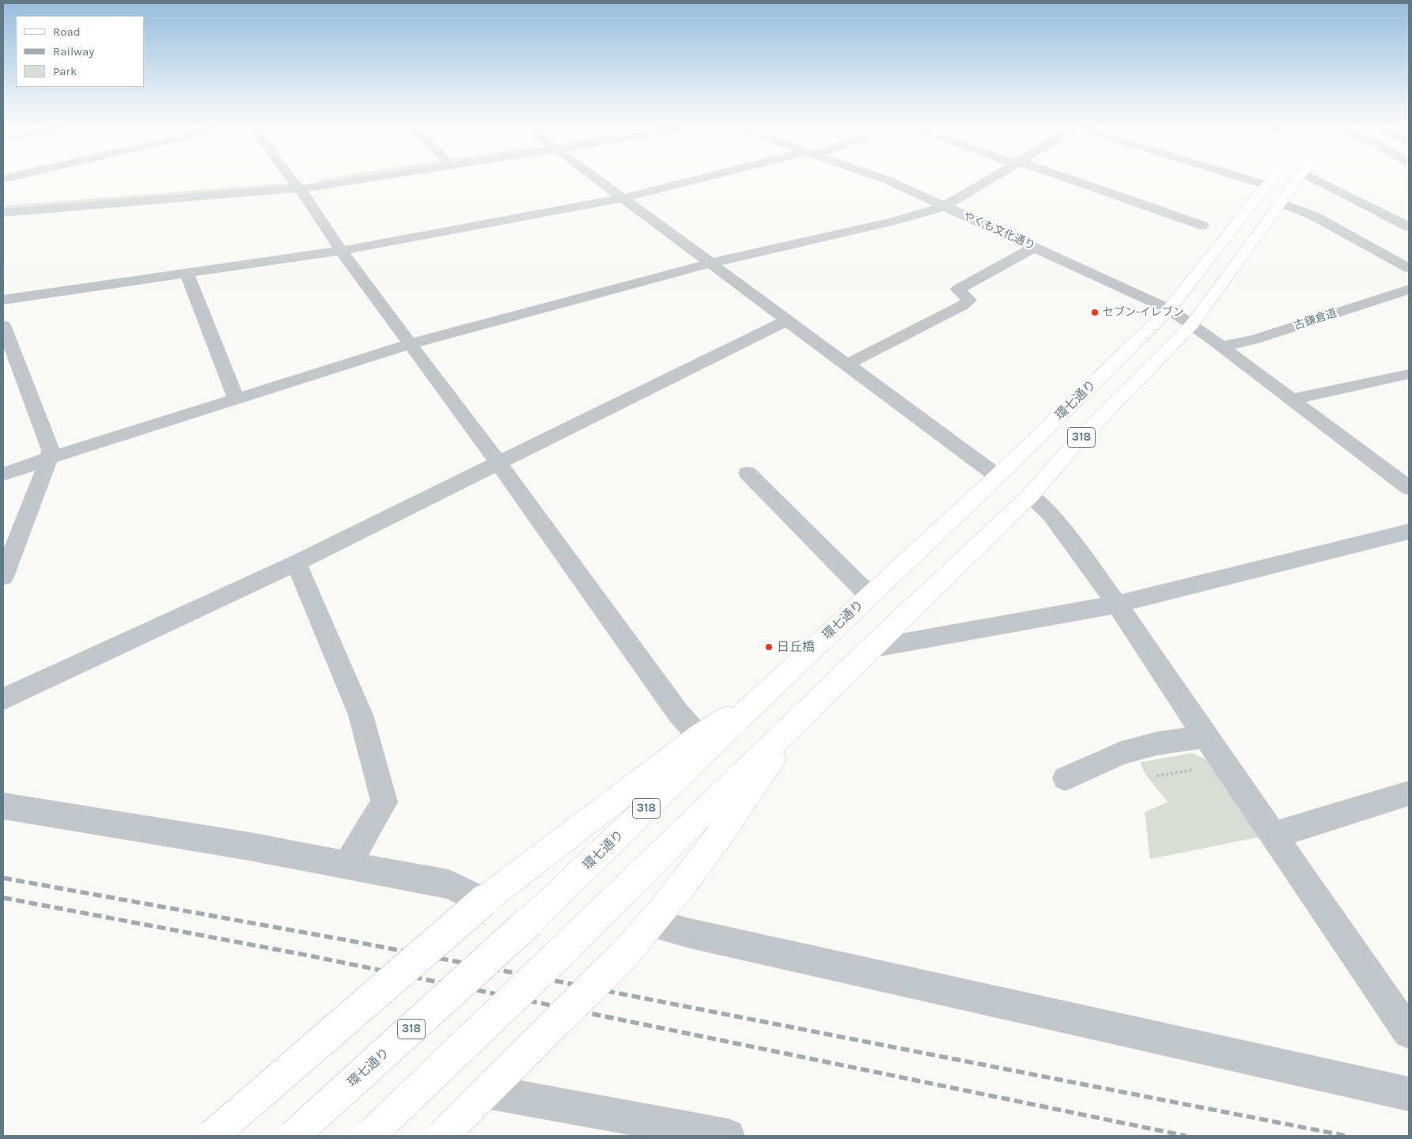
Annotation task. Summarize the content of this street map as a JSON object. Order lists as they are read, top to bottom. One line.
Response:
{"streets":{"main road":["環七通り","318"],"street":["やくも文化通り","古鎌倉道"]},"crossings":[["やくも文化通り","古鎌倉道"],["やくも文化通り","環七通り"],["やくも文化通り","318"]],"places":["セブン-イレブン","日丘橋"],"legend":["Road","Railway","Park"]}
